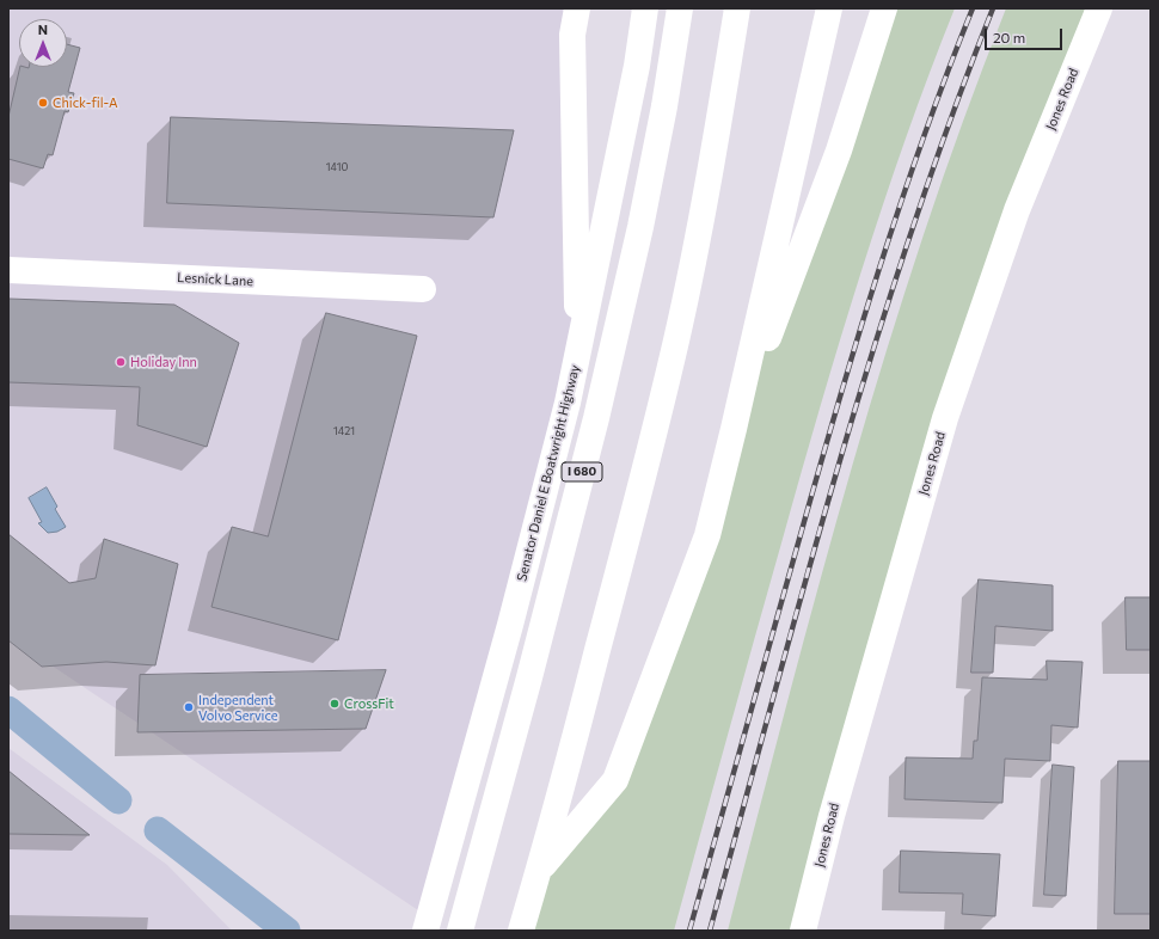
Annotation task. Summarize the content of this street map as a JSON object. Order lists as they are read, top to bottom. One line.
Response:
{"streets":{"main road":["Jones Road","Lesnick Lane","I 680","Senator Daniel E Boatwright Highway"]},"places":["Chick-fil-A","Holiday Inn","CrossFit","Independent Volvo Service"],"house_numbers":["1410","1421"],"scale_bar":"20 m","north":"top"}
